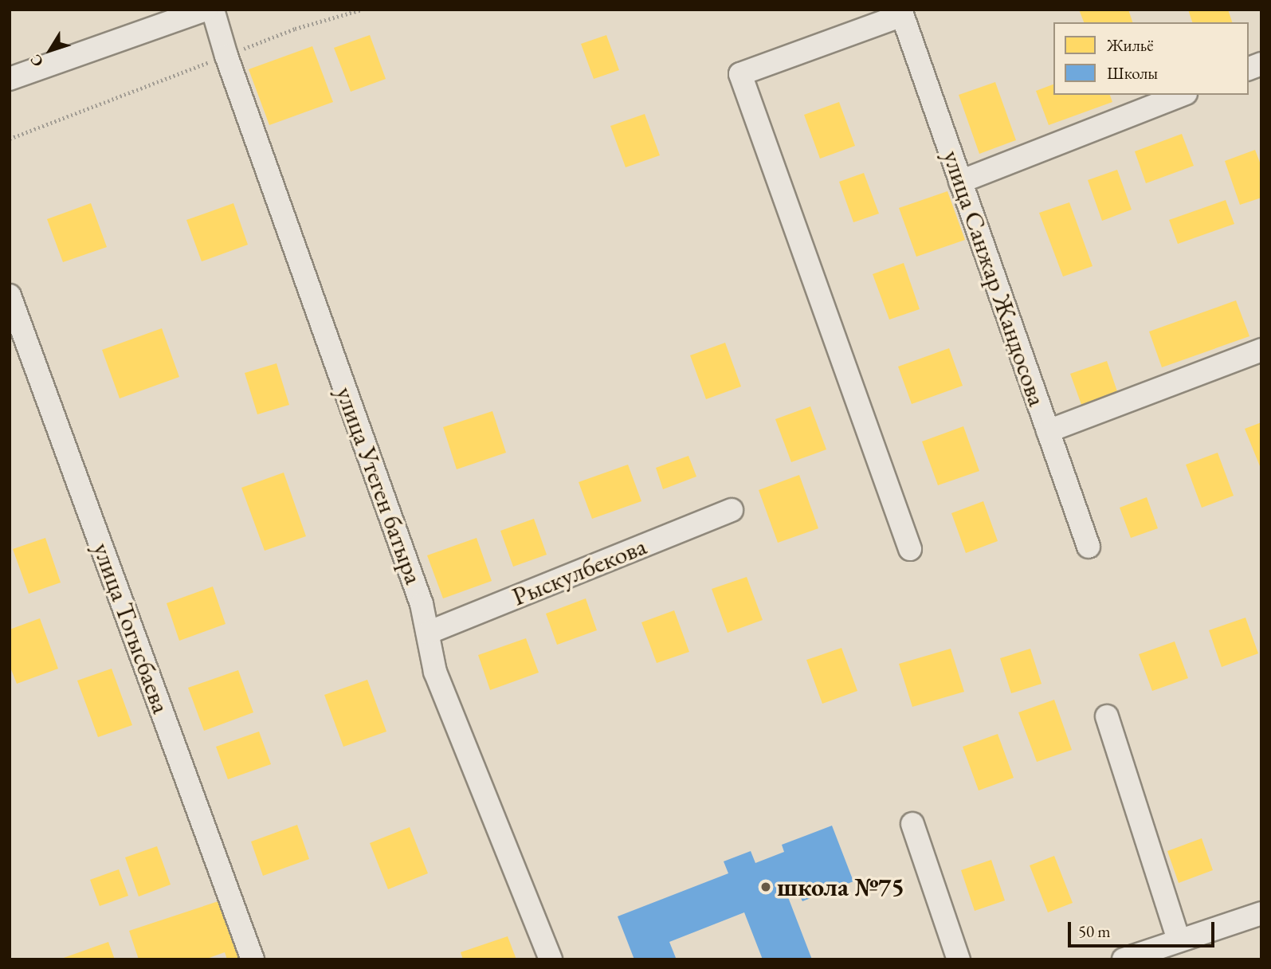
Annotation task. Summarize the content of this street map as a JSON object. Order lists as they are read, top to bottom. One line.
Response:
{"streets":{"street":["улица Санжар Жандосова","улица Утеген батыра","Рыскулбекова","улица Тогысбаева"]},"crossings":[["улица Утеген батыра","Рыскулбекова"]],"places":["школа №75"],"legend":["Жильё","Школы"],"scale_bar":"50 m","north":"bottom left"}
